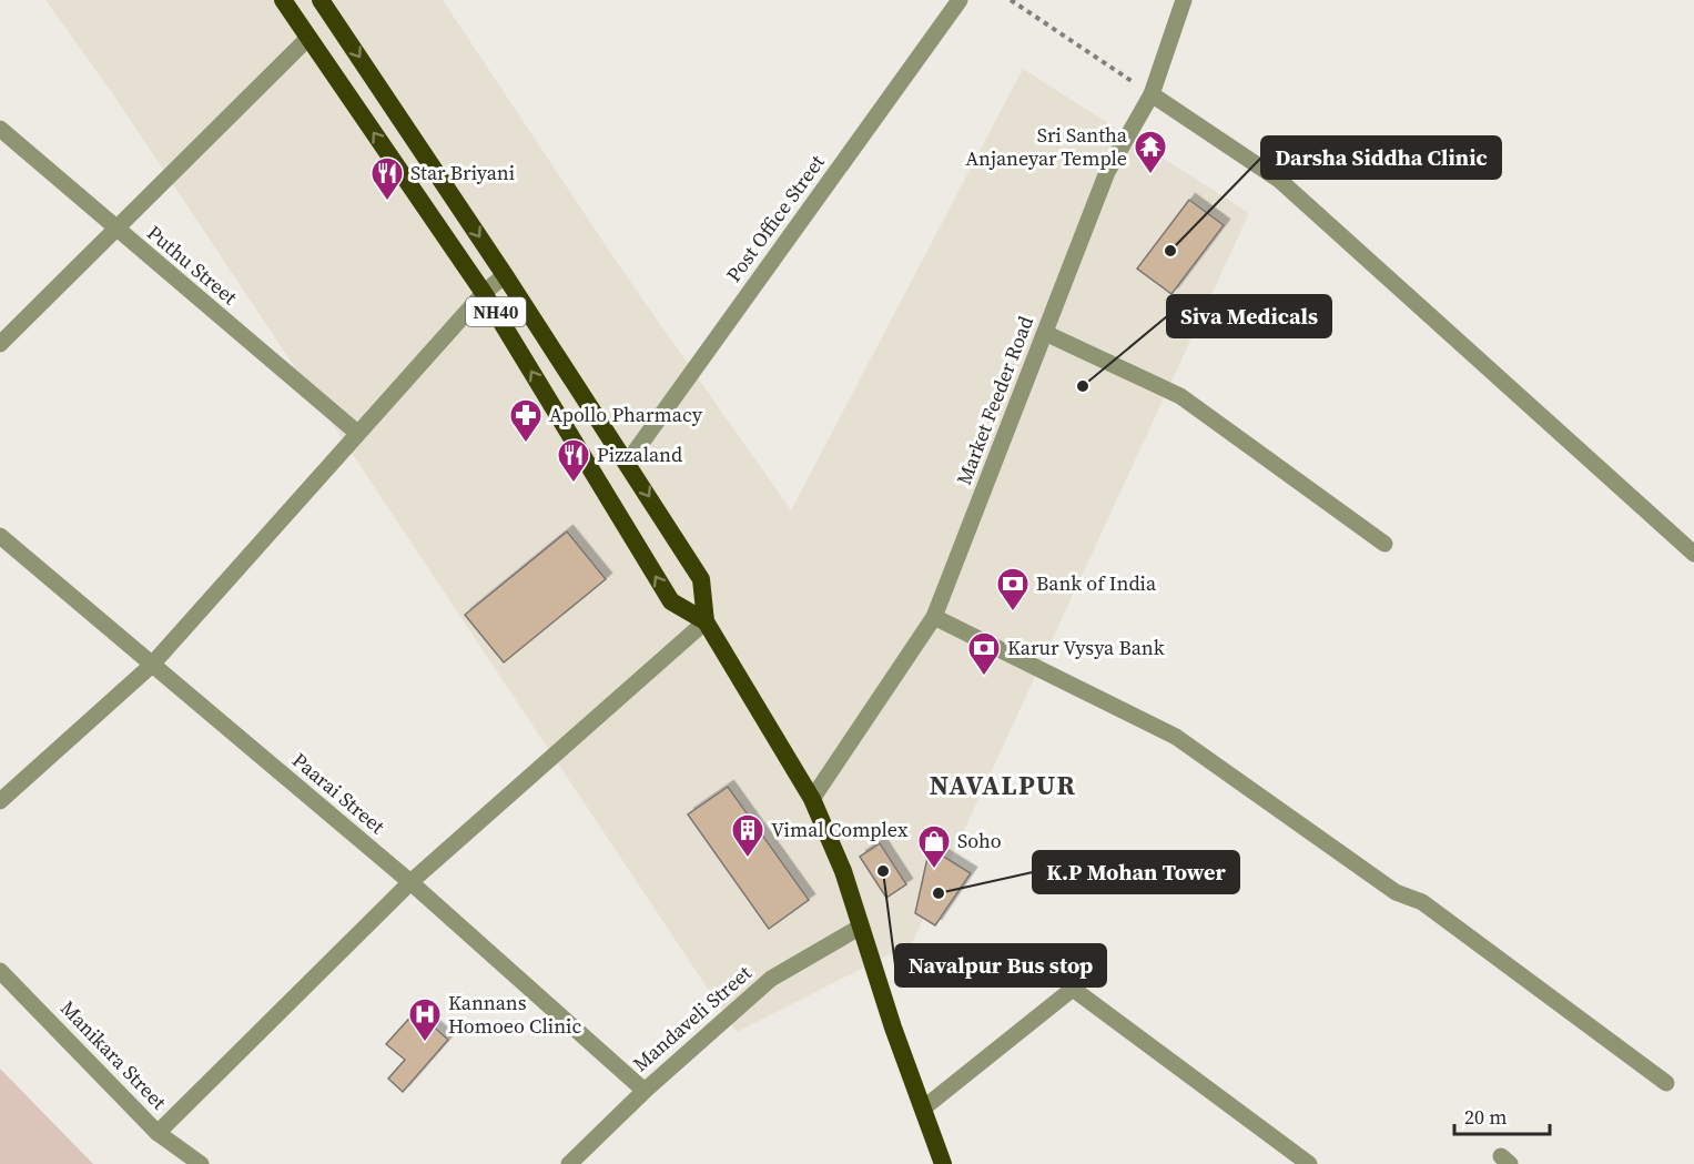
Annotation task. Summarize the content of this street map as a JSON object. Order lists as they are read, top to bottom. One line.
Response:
{"streets":{"highway":["NH40"],"street":["Post Office Street","Puthu Street","Market Feeder Road","Paarai Street","Mandaveli Street","Manikara Street"]},"crossings":[["Post Office Street","NH40"],["NH40","Market Feeder Road"],["NH40","Mandaveli Street"],["Paarai Street","Mandaveli Street"]],"districts":["NAVALPUR"],"places":{"temple":["Sri Santha Anjaneyar Temple"],"restaurant":["Star Briyani","Pizzaland"],"other":["Darsha Siddha Clinic","Siva Medicals","Navalpur Bus stop","K.P Mohan Tower"],"pharmacy":["Apollo Pharmacy"],"bank":["Bank of India","Karur Vysya Bank"],"building":["Vimal Complex"],"shop":["Soho"],"hospital":["Kannans Homoeo Clinic"]},"scale_bar":"20 m"}
